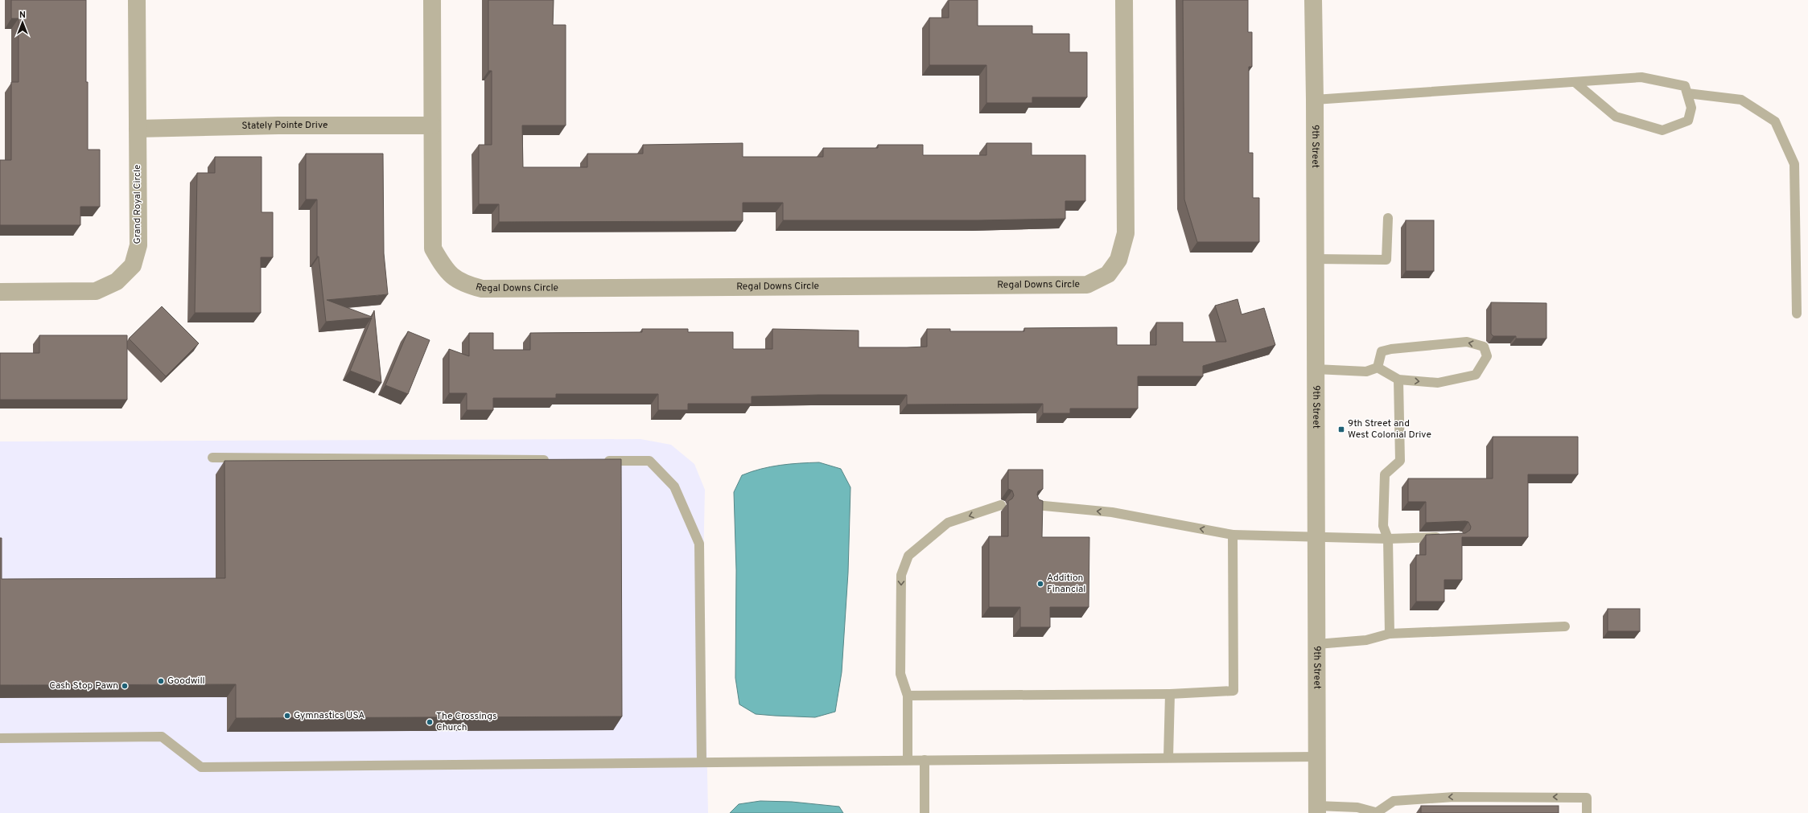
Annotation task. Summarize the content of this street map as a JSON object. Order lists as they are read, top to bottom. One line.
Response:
{"streets":{"street":["Stately Pointe Drive","9th Street","Grand Royal Circle","Regal Downs Circle"]},"crossings":[["Stately Pointe Drive","Grand Royal Circle"],["Stately Pointe Drive","Regal Downs Circle"]],"places":{"transit":["9th Street and West Colonial Drive"],"other":["Addition Financial","Goodwill","Cash Stop Pawn","Gymnastics USA","The Crossings Church"]},"north":"top"}
